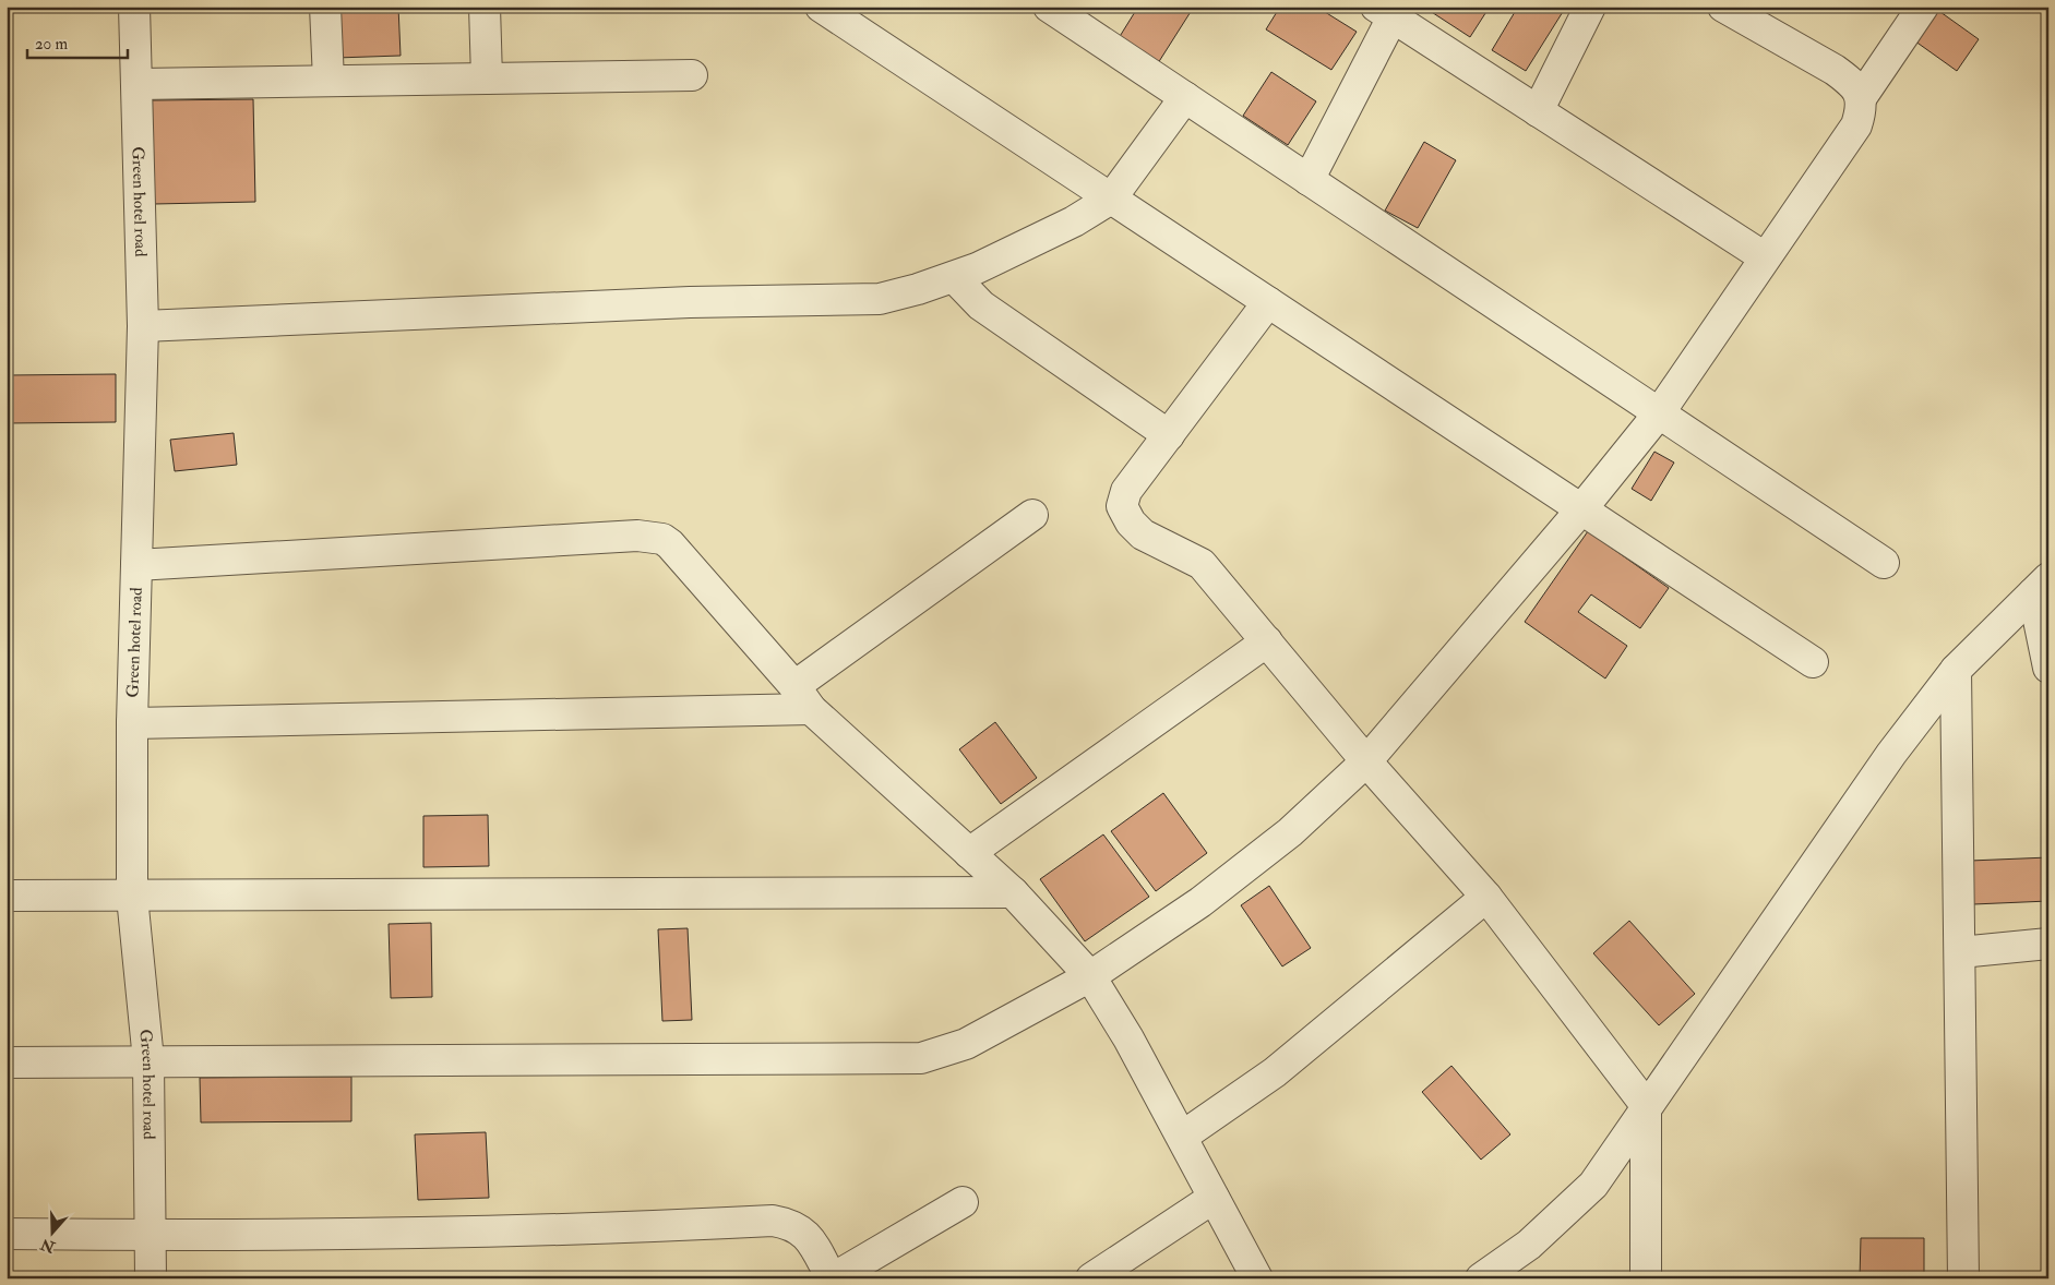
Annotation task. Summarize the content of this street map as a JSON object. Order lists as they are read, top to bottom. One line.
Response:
{"streets":{"street":["Green hotel road"]},"scale_bar":"20 m","north":"bottom"}
